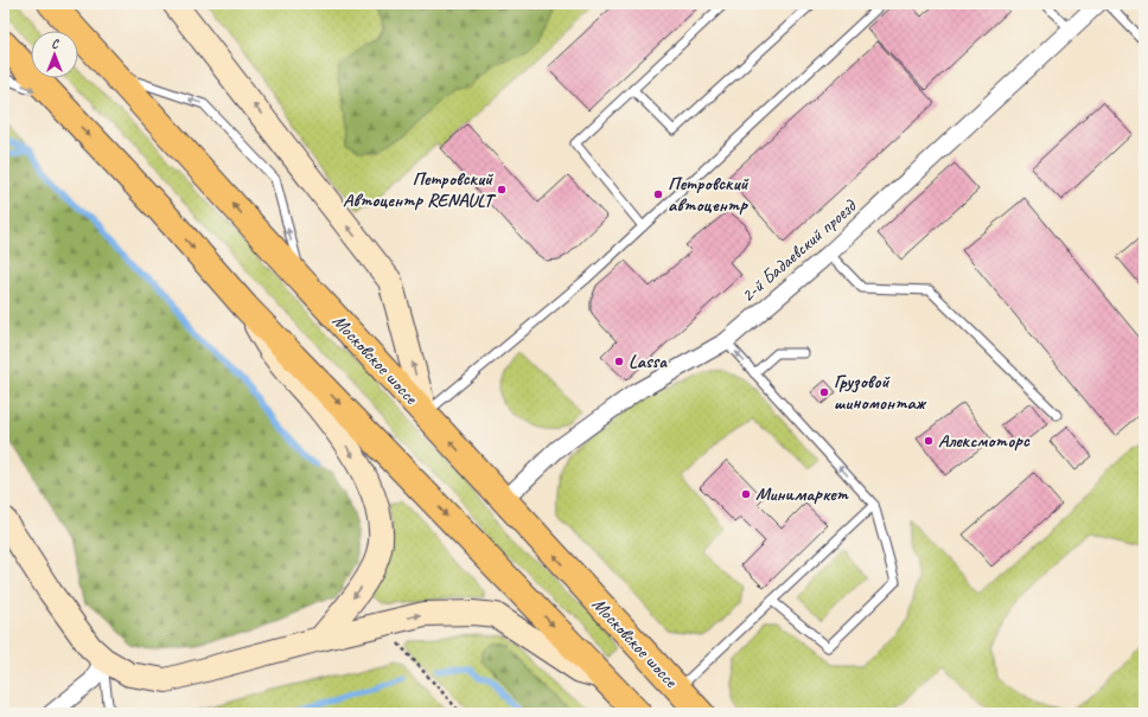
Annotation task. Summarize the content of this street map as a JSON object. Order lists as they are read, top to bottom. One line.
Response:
{"streets":{"highway":["Московское шоссе"],"street":["2-й Бадаевский проезд"]},"crossings":[["2-й Бадаевский проезд","Московское шоссе"]],"places":["Петровский Автоцентр RENAULT","Петровский автоцентр","Lassa","Грузовой шиномонтаж","Алексмоторс","Минимаркет"],"north":"top"}
